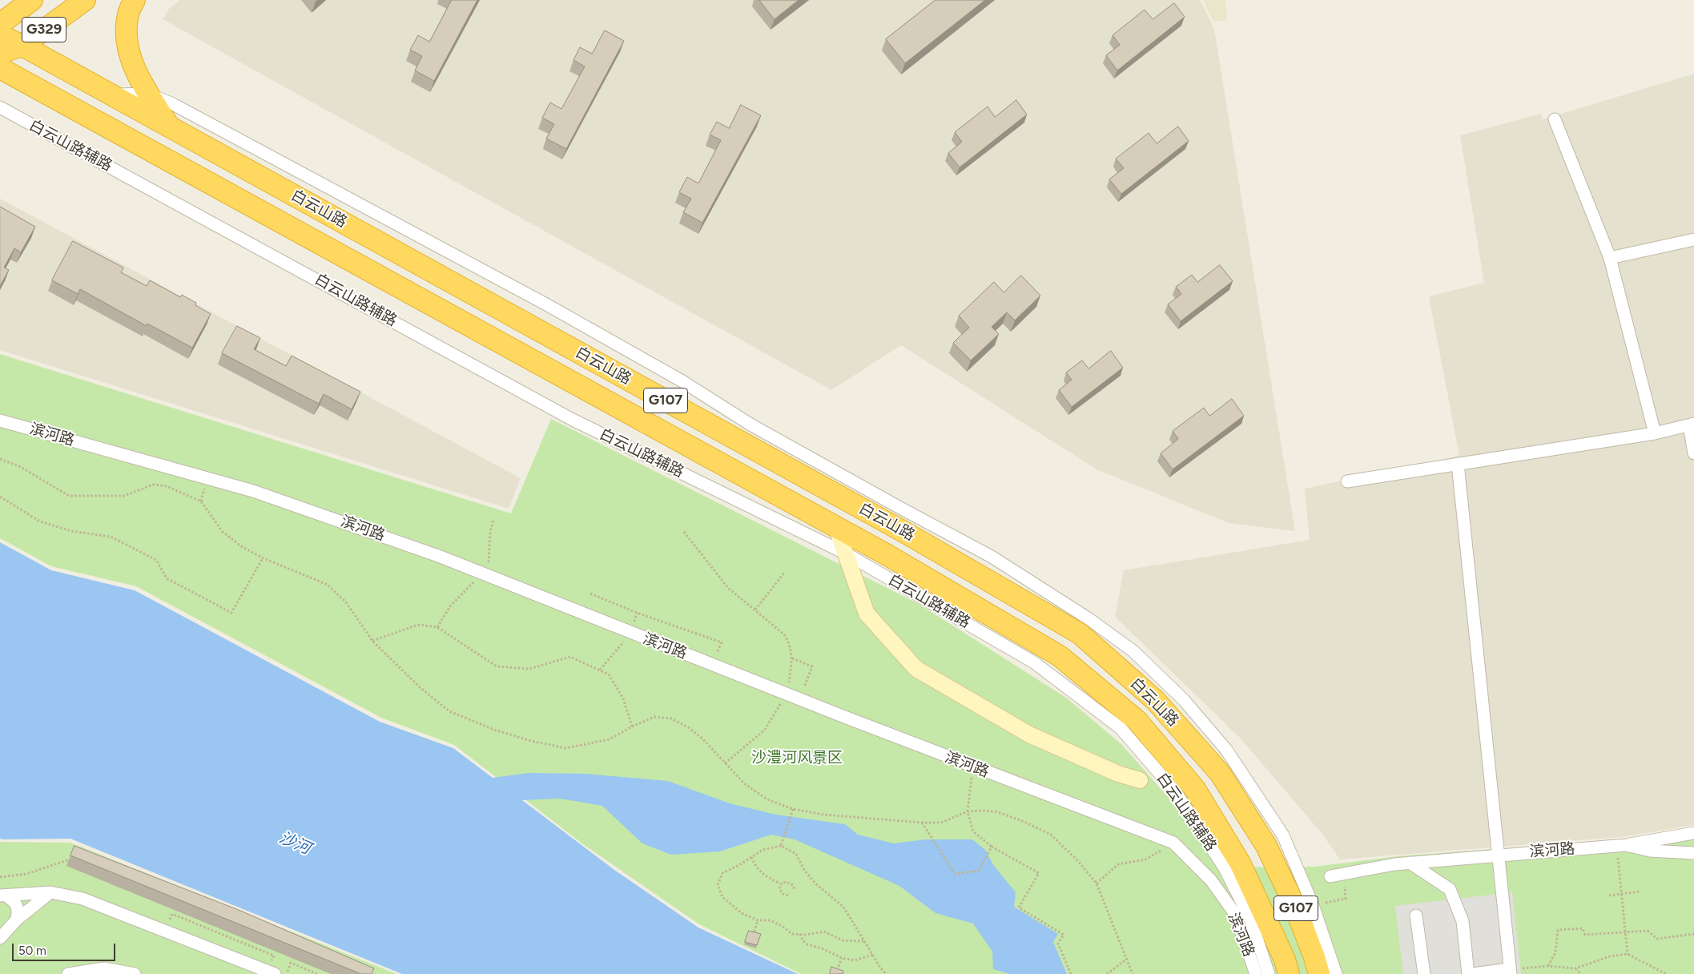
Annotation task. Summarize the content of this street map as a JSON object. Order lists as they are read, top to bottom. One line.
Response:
{"streets":{"highway":["G329","白云山路","G107"],"street":["白云山路辅路","滨河路"]},"crossings":[["G329","白云山路"],["白云山路辅路","白云山路"],["白云山路辅路","G107"],["白云山路","G107"]],"water":["沙河"],"parks":["沙澧河风景区"],"scale_bar":"50 m"}
